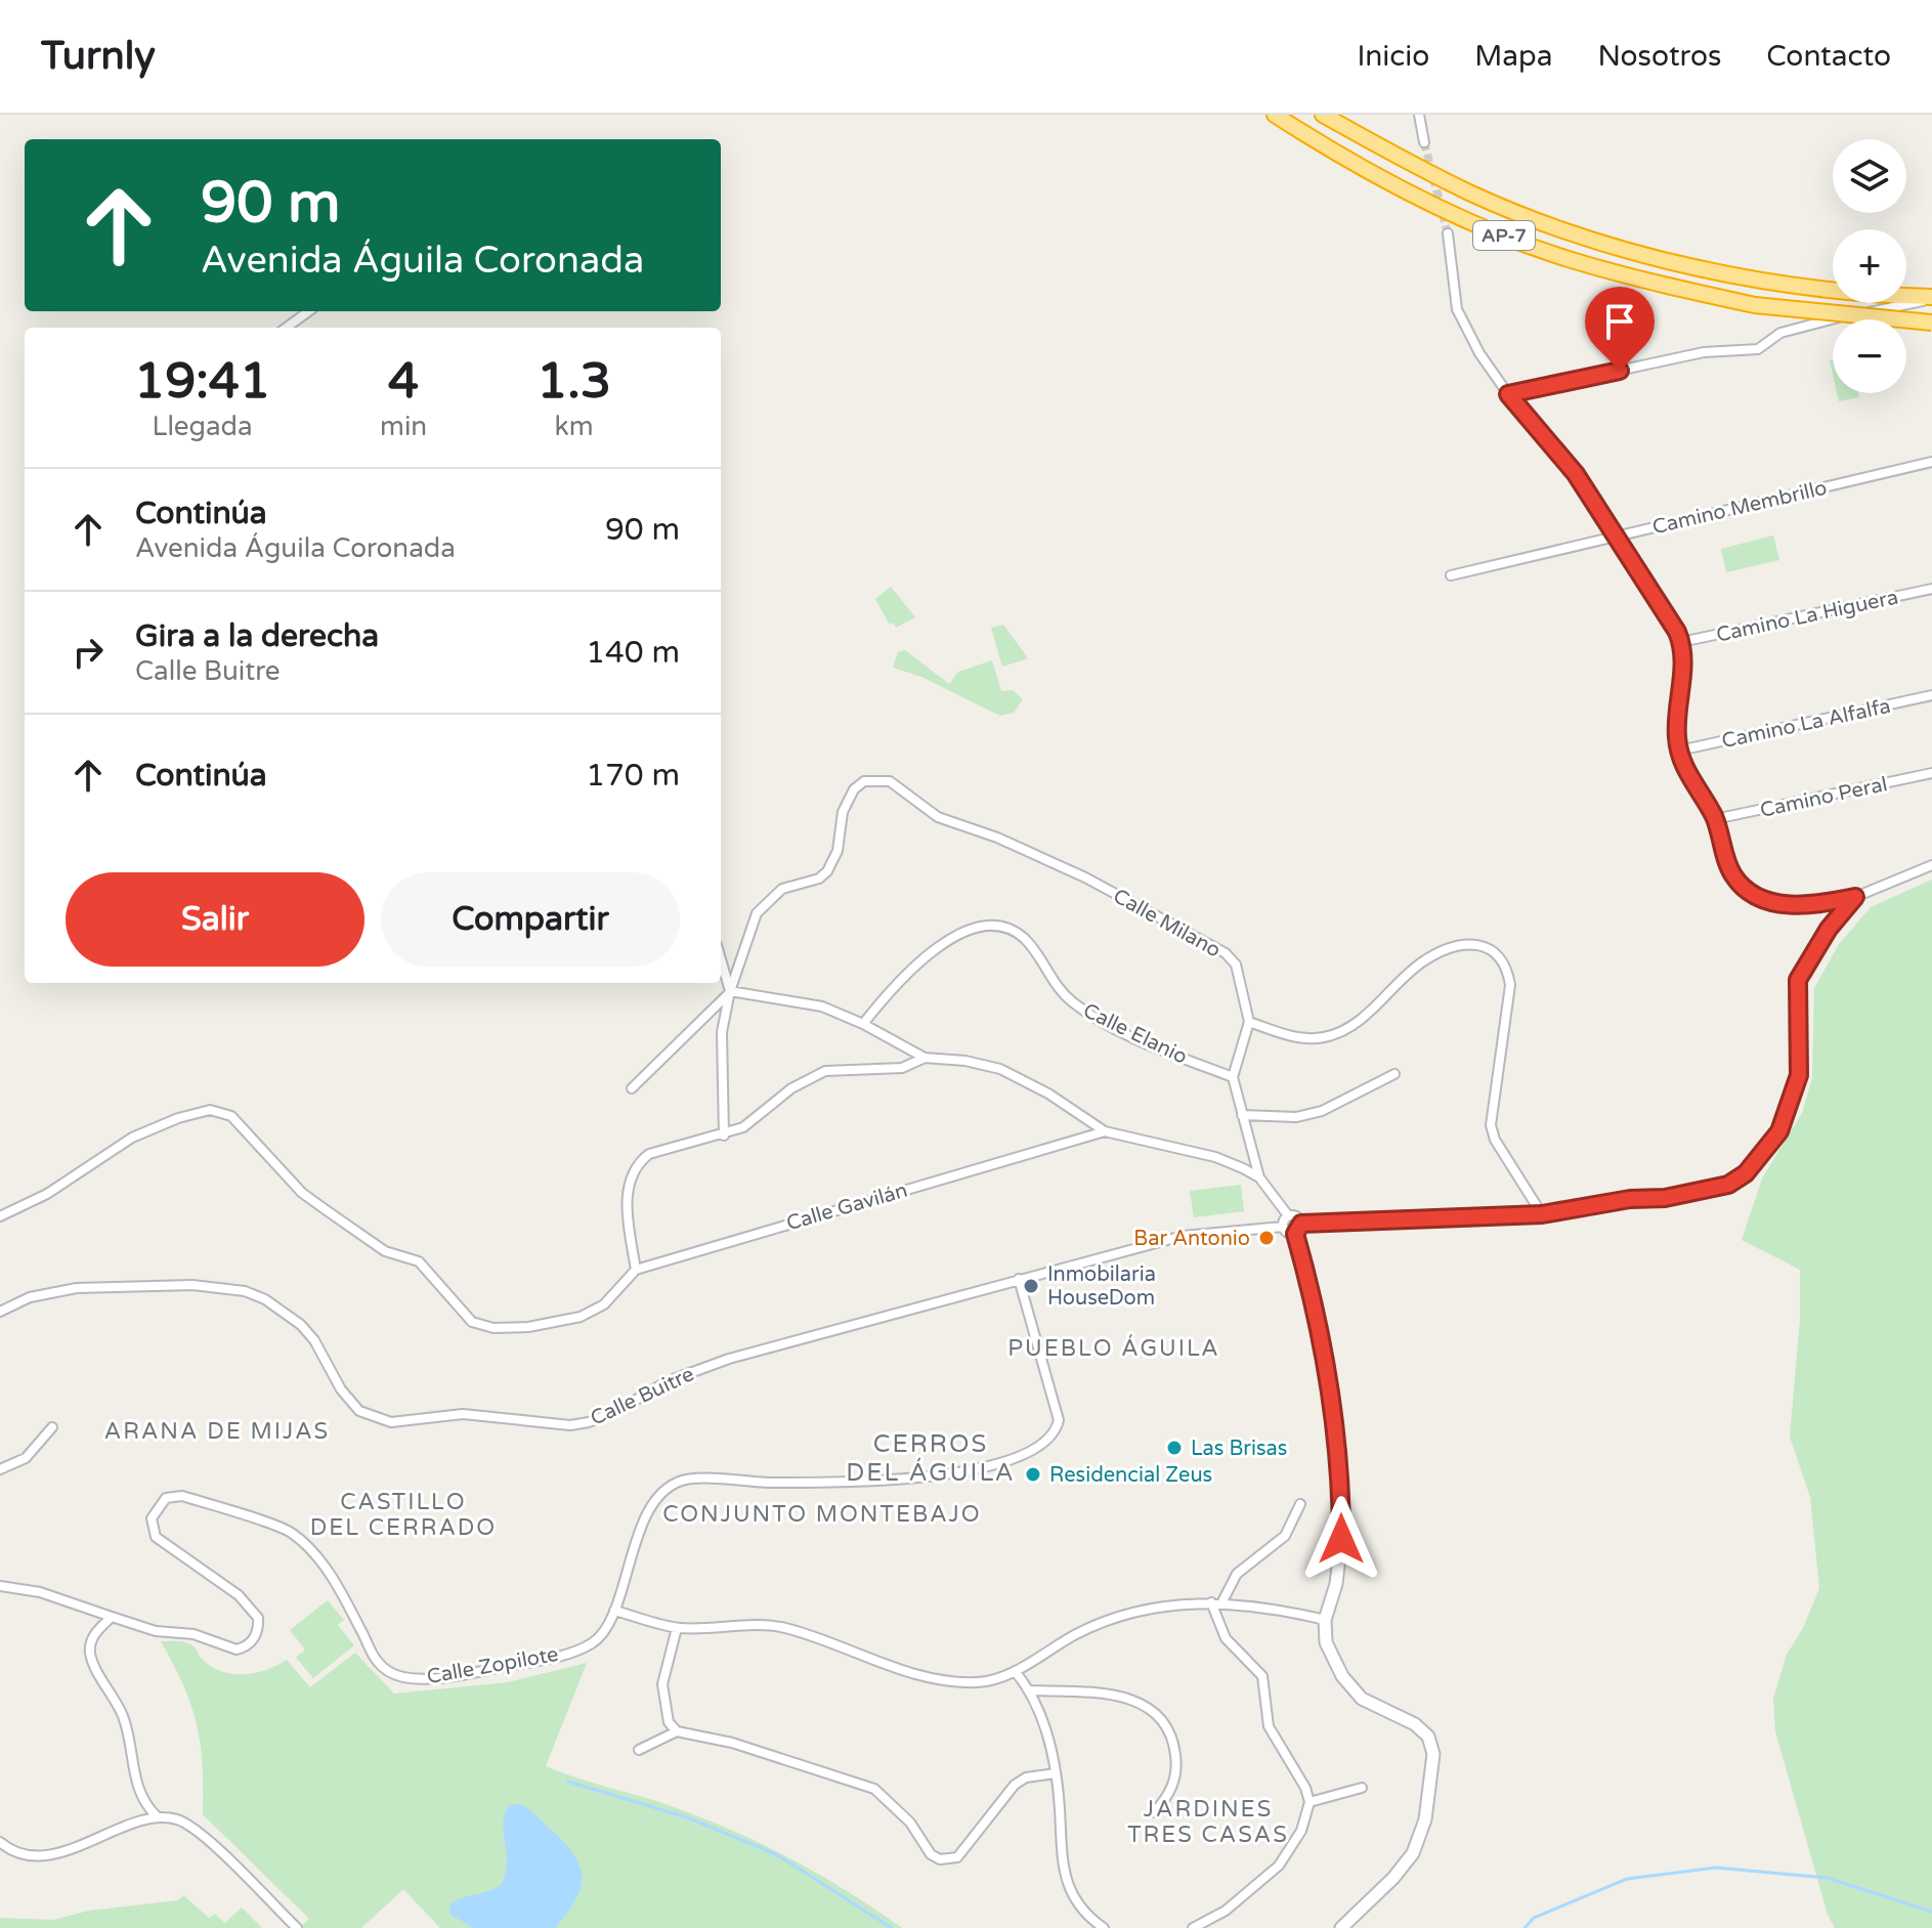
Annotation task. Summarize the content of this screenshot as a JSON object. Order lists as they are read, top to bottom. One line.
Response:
{"streets":{"highway":["AP-7"],"street":["Camino Membrillo","Camino La Higuera","Camino La Alfalfa","Camino Peral","Calle Milano","Calle Elanio","Calle Gavilán","Calle Buitre","Calle Zopilote"]},"crossings":[["Calle Buitre","Calle Zopilote"]],"districts":["PUEBLO ÁGUILA","ARANA DE MIJAS","CERROS DEL ÁGUILA","CASTILLO DEL CERRADO","CONJUNTO MONTEBAJO","JARDINES TRES CASAS"],"places":["Bar Antonio","Inmobilaria HouseDom","Las Brisas","Residencial Zeus"],"page":{"header":"Turnly","nav":["Inicio","Mapa","Nosotros","Contacto"],"map_buttons":["+","−"],"turn":["90 m","Avenida Águila Coronada"],"eta":["19:41","Llegada","4","min","1.3","km"],"list":[{"name":"Continúa","note":"Avenida Águila Coronada","value":"90 m"},{"name":"Gira a la derecha","note":"Calle Buitre","value":"140 m"},{"name":"Continúa","value":"170 m"}],"buttons":["Salir","Compartir"]}}
